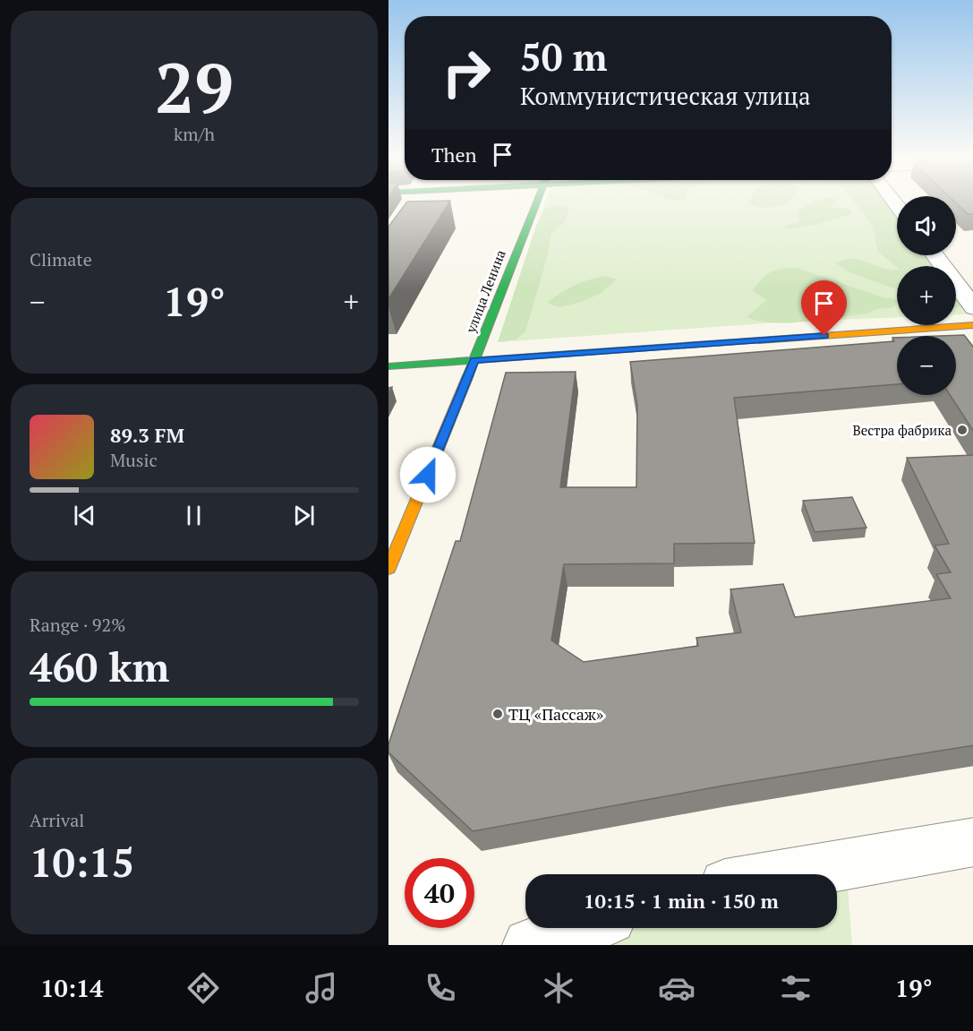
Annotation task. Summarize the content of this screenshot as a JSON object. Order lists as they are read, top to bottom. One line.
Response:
{"streets":{"street":["улица Ленина"]},"places":["Вестра фабрика","ТЦ «Пассаж»"],"page":{"tile":[["29","km/h"],"Climate",["Range · 92%","460 km"],["Arrival","10:15"]],"turn":["50 m","Коммунистическая улица"],"then":"Then","map_buttons":["+","−"],"heat":["−","19°","+"],"song":["89.3 FM","Music"],"limit":"40","trip":"10:15 · 1 min · 150 m","tabs":["10:14","19°"]}}
